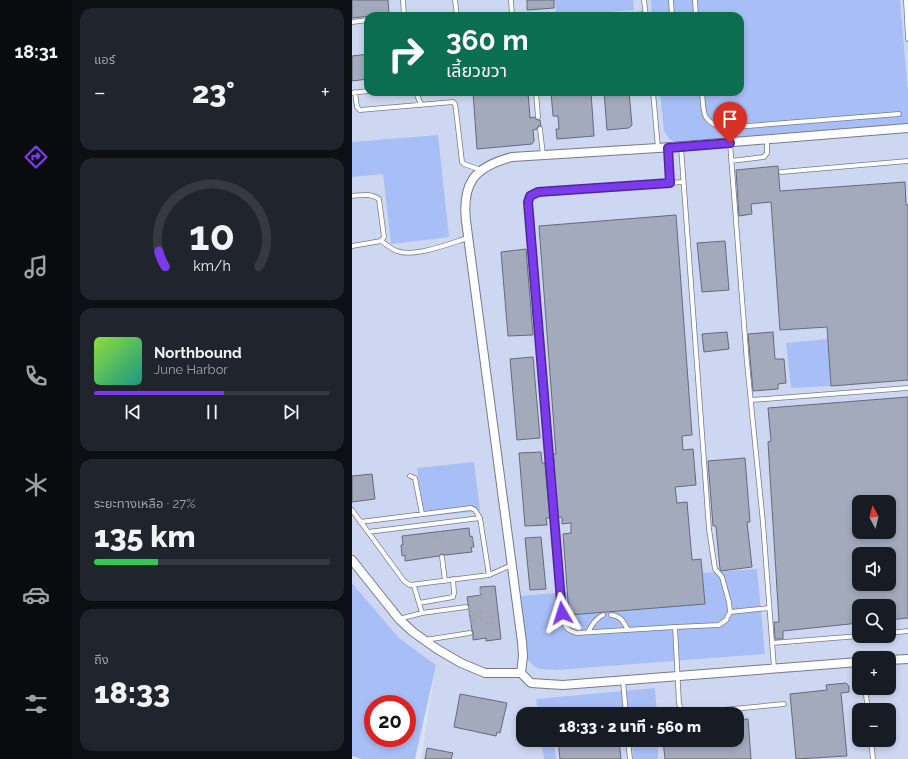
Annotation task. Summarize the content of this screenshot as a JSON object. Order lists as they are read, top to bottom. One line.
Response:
{"north":"top","page":{"tabs":"18:31","tile":["แอร์",["ระยะทางเหลือ · 27%","135 km"],["ถึง","18:33"]],"turn":["360 m","เลี้ยวขวา"],"heat":["−","23°","+"],"song":["Northbound","June Harbor"],"map_buttons":["+","−"],"limit":"20","trip":"18:33 · 2 นาที · 560 m","gauge":["10","km/h"]}}
